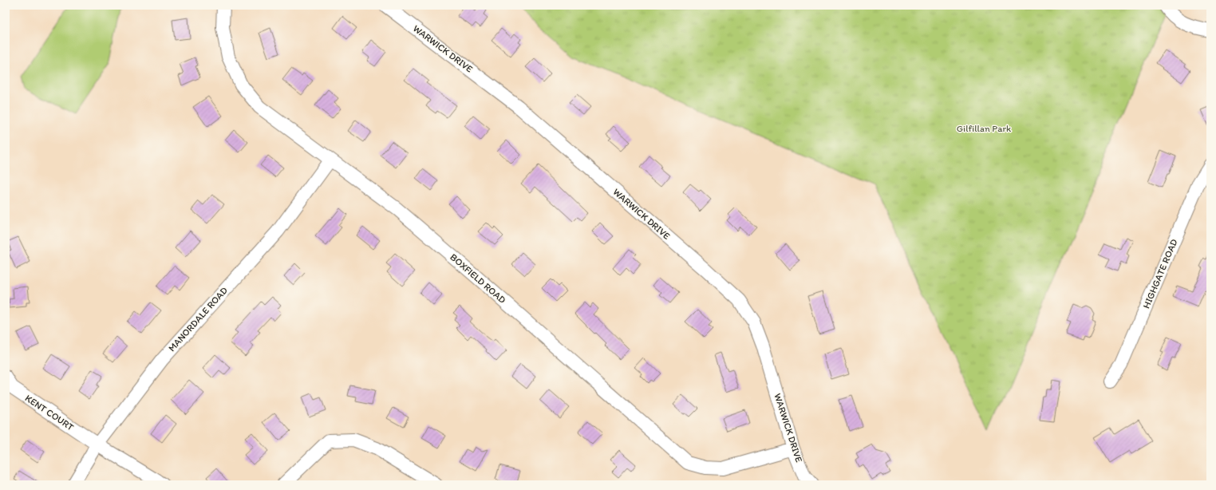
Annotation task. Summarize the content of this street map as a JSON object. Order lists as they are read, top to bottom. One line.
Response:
{"streets":{"street":["WARWICK DRIVE","HIGHGATE ROAD","BOXFIELD ROAD","MANORDALE ROAD","KENT COURT"]},"crossings":[["WARWICK DRIVE","BOXFIELD ROAD"],["BOXFIELD ROAD","MANORDALE ROAD"],["MANORDALE ROAD","KENT COURT"]],"parks":["Gilfillan Park"]}
